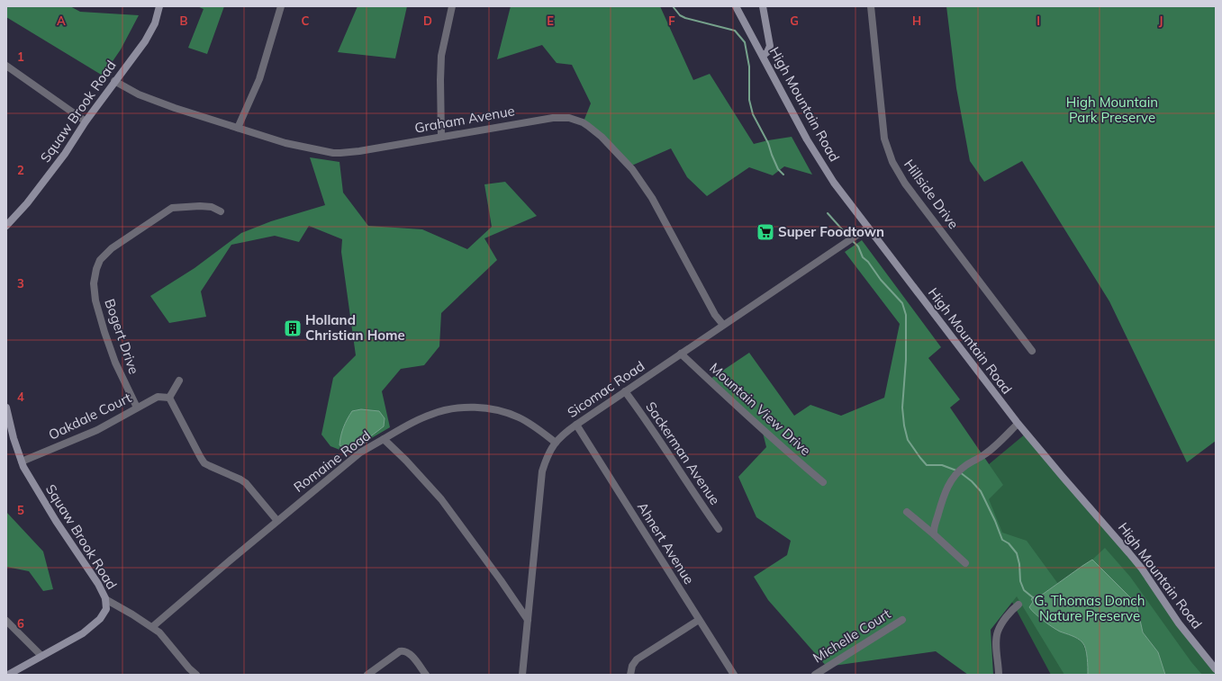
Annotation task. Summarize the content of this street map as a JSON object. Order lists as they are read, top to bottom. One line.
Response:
{"streets":{"main road":["High Mountain Road","Squaw Brook Road"],"street":["Graham Avenue","Hillside Drive","Bogert Drive","Sicomac Road","Mountain View Drive","Oakdale Court","Sackerman Avenue","Romaine Road","Ahnert Avenue","Michelle Court"]},"crossings":[["High Mountain Road","Sicomac Road"],["Squaw Brook Road","Graham Avenue"],["Squaw Brook Road","Oakdale Court"],["Graham Avenue","Sicomac Road"],["Bogert Drive","Oakdale Court"],["Sicomac Road","Mountain View Drive"],["Sicomac Road","Sackerman Avenue"],["Sicomac Road","Romaine Road"],["Sicomac Road","Ahnert Avenue"]],"parks":["High Mountain Park Preserve","G. Thomas Donch Nature Preserve"],"places":{"supermarket":["Super Foodtown"],"building":["Holland Christian Home"]},"grid":{"columns":["A","B","C","D","E","F","G","H","I","J"],"rows":["1","2","3","4","5","6"]}}
